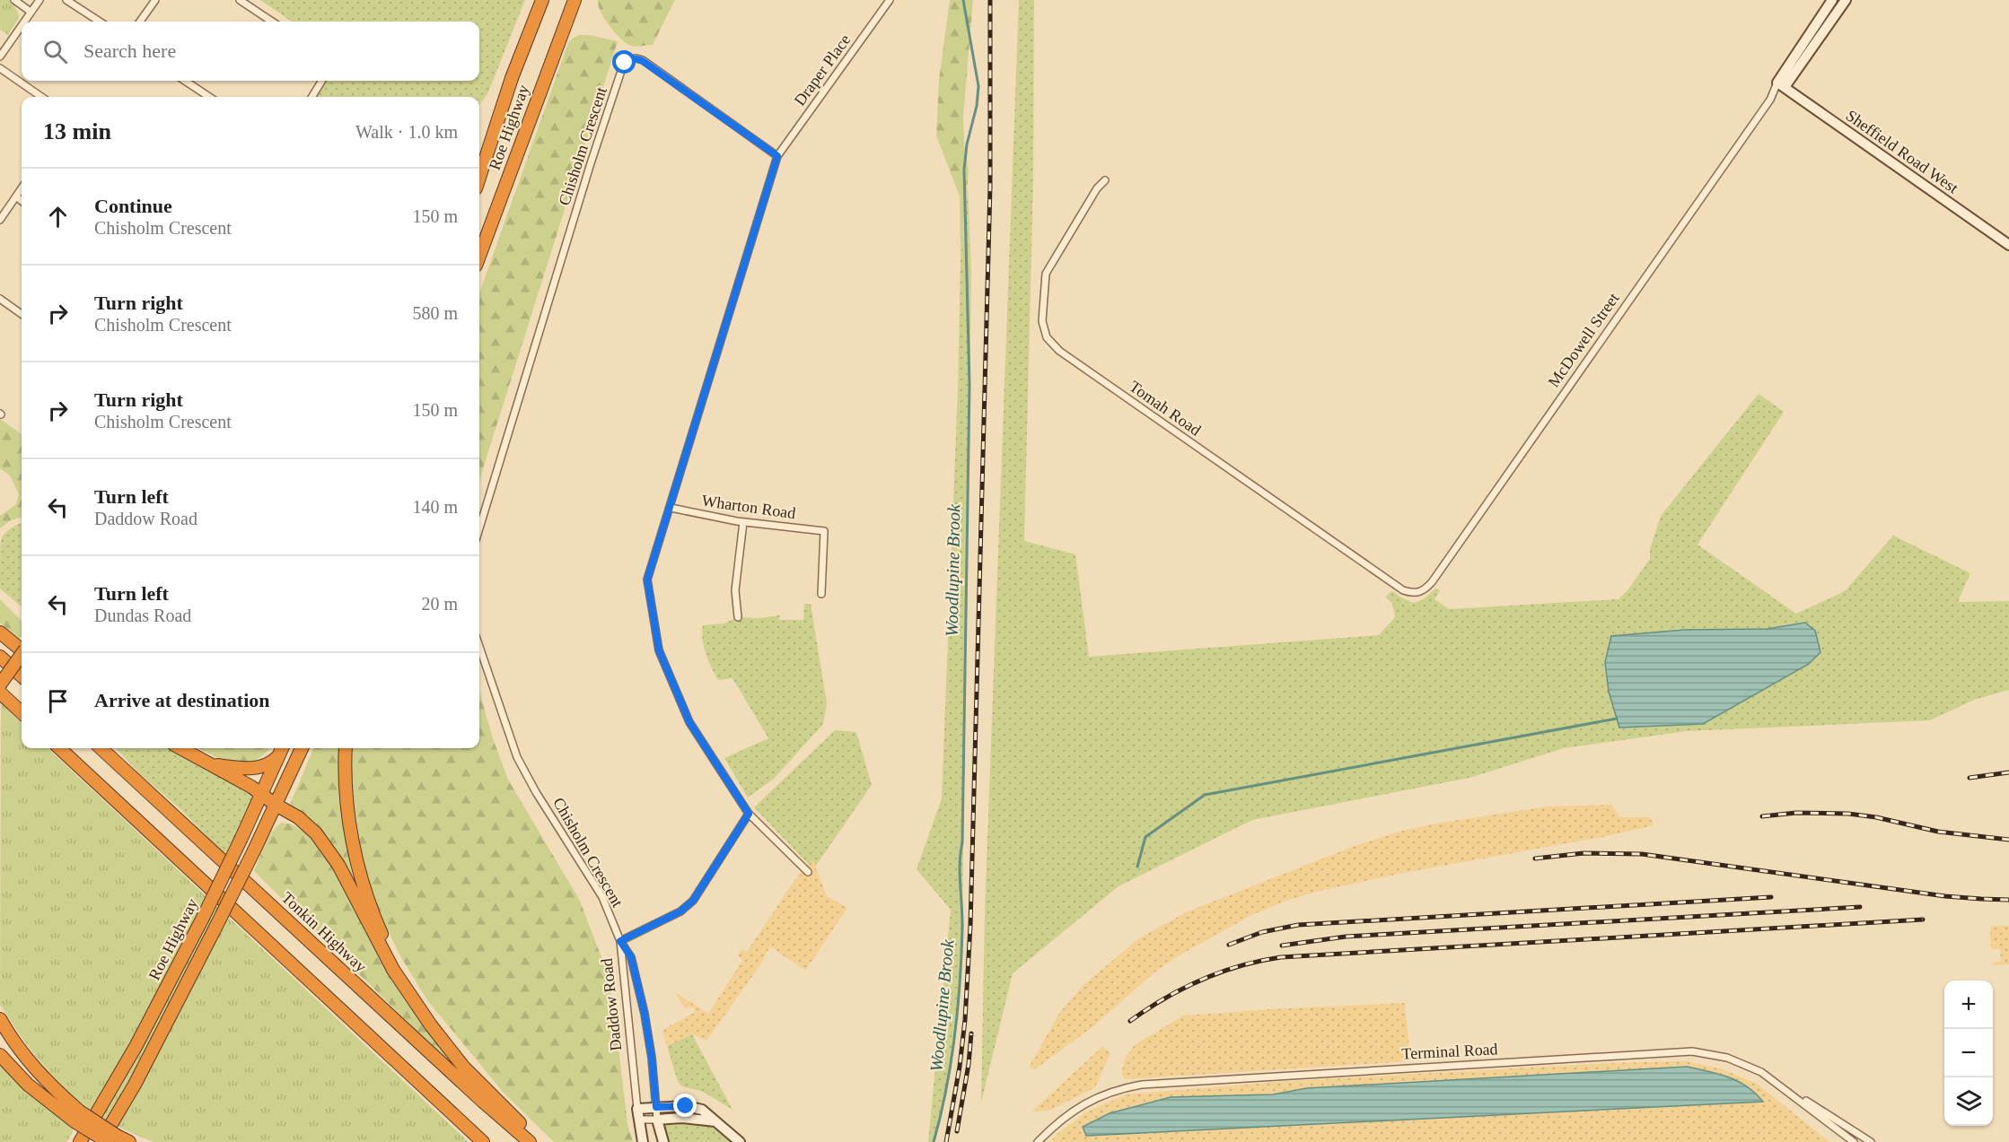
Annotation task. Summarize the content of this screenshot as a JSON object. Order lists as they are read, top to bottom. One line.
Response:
{"streets":{"highway":["Roe Highway","Tonkin Highway"],"street":["Draper Place","Chisholm Crescent","Sheffield Road West","McDowell Street","Tomah Road","Wharton Road","Daddow Road","Terminal Road"]},"crossings":[["Draper Place","Chisholm Crescent"],["Chisholm Crescent","Daddow Road"],["Sheffield Road West","McDowell Street"],["McDowell Street","Tomah Road"]],"water":["Woodlupine Brook"],"page":{"search":"Search here","heading":["13 min","Walk · 1.0 km"],"list":[["Continue","Chisholm Crescent","150 m"],["Turn right","Chisholm Crescent","580 m"],["Turn right","Chisholm Crescent","150 m"],["Turn left","Daddow Road","140 m"],["Turn left","Dundas Road","20 m"],"Arrive at destination"],"map_buttons":["+","−"]}}
